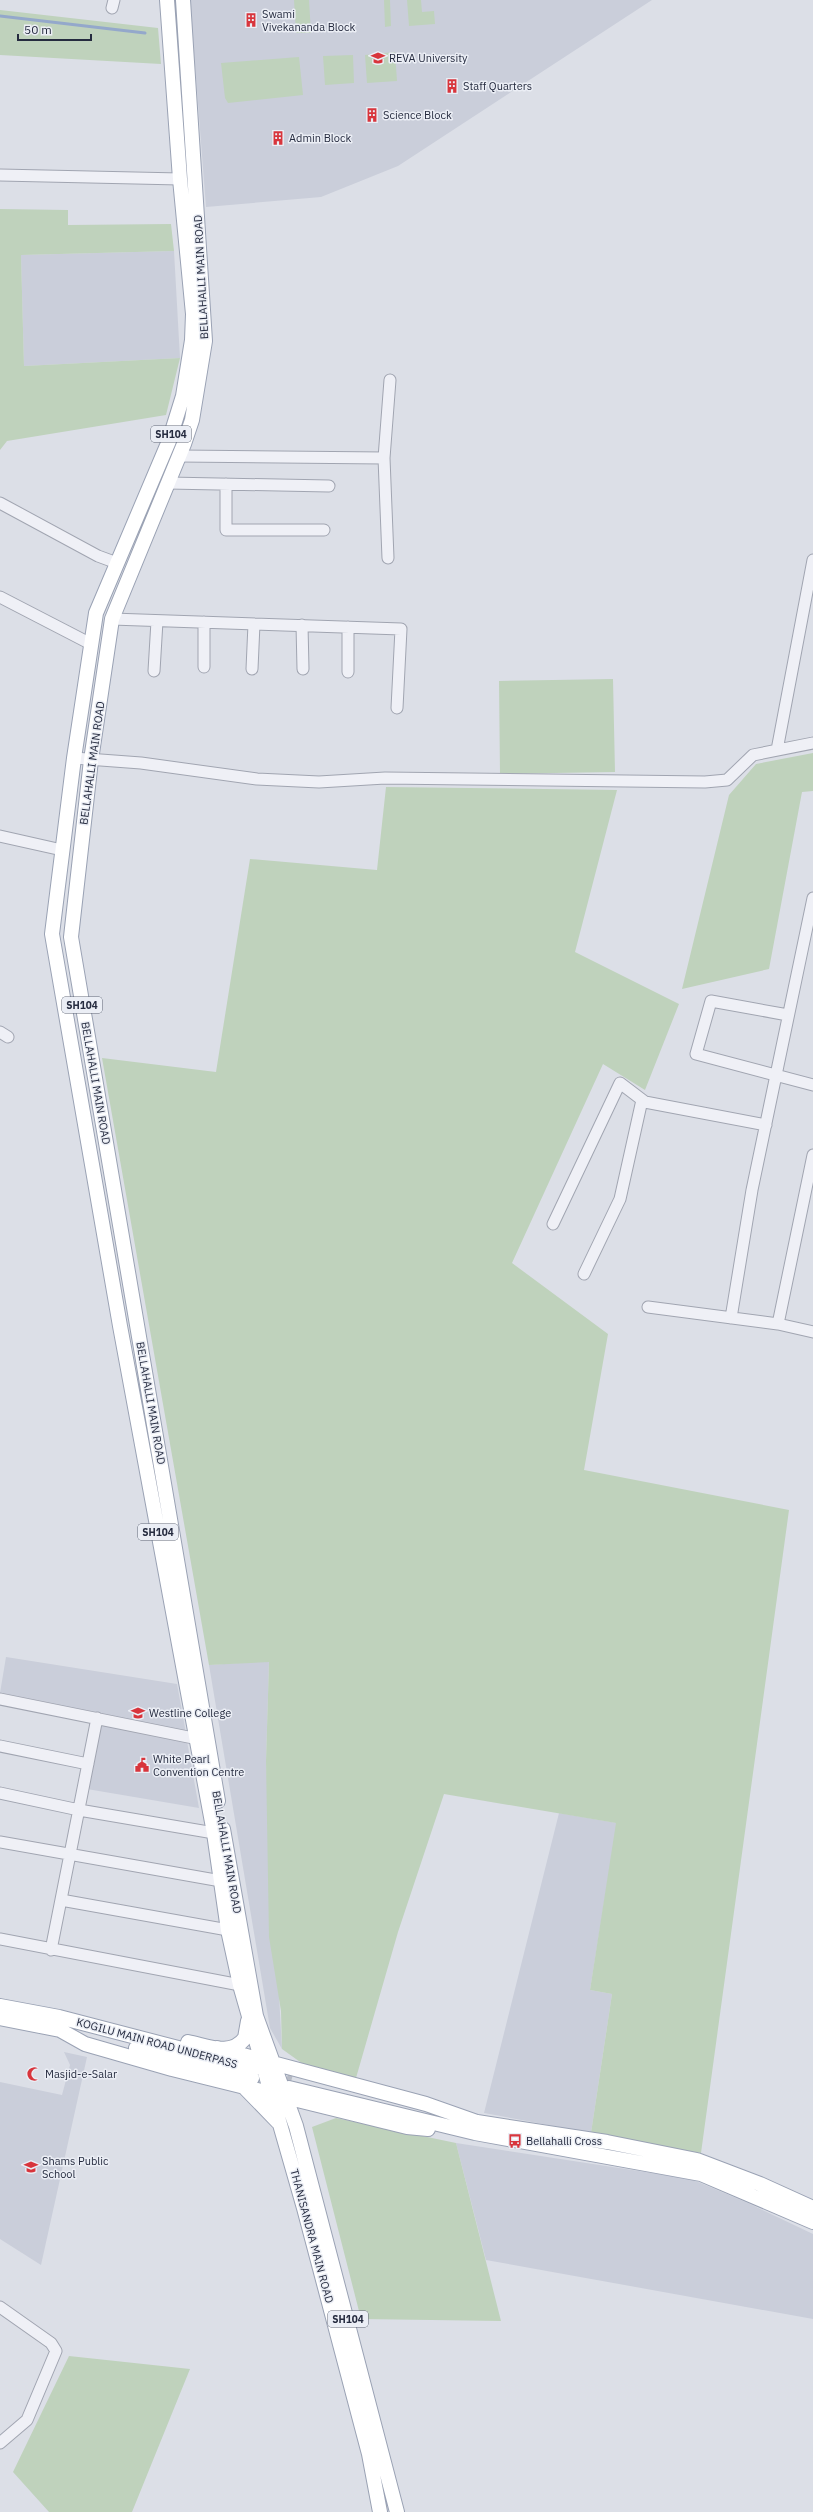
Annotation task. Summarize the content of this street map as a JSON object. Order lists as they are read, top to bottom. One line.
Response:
{"streets":{"main road":["BELLAHALLI MAIN ROAD","SH104","KOGILU MAIN ROAD UNDERPASS","THANISANDRA MAIN ROAD"]},"crossings":[["BELLAHALLI MAIN ROAD","KOGILU MAIN ROAD UNDERPASS"],["BELLAHALLI MAIN ROAD","THANISANDRA MAIN ROAD"],["KOGILU MAIN ROAD UNDERPASS","THANISANDRA MAIN ROAD"]],"places":{"building":["Swami Vivekananda Block","Staff Quarters","Science Block","Admin Block"],"school or university":["REVA University","Westline College","Shams Public School"],"public building":["White Pearl Convention Centre"],"mosque":["Masjid-e-Salar"],"bus stop":["Bellahalli Cross"]},"scale_bar":"50 m"}
